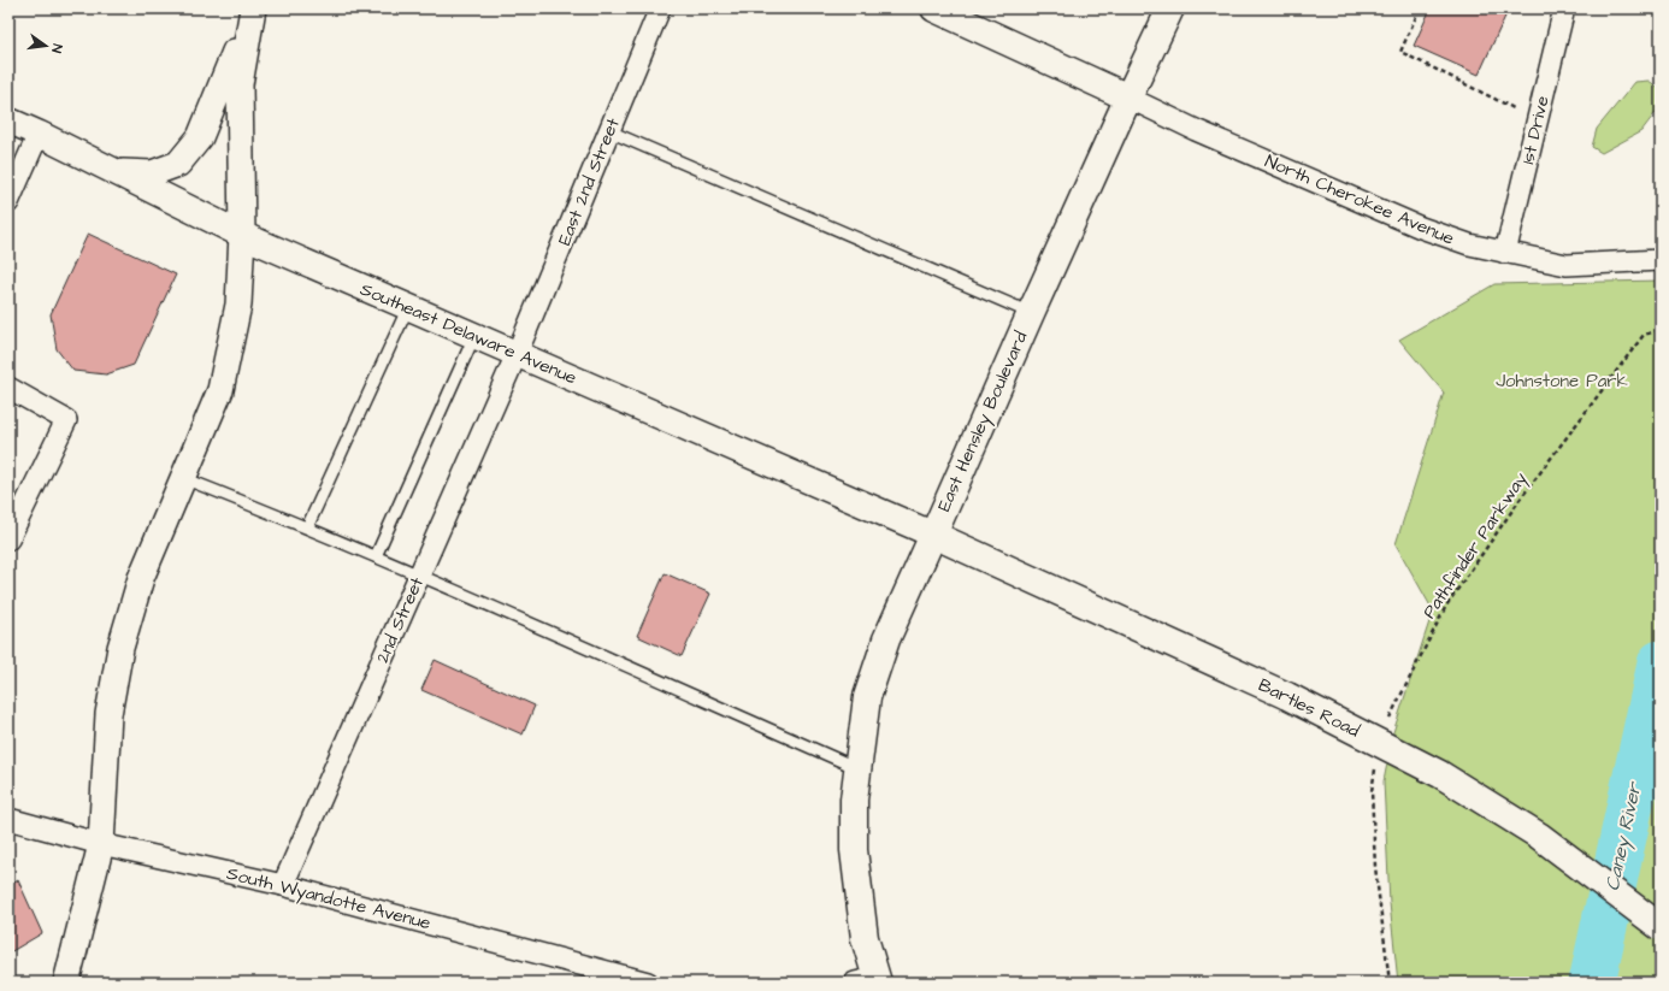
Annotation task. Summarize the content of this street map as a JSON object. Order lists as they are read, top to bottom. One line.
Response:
{"streets":{"main road":["East Hensley Boulevard","Bartles Road"],"street":["1st Drive","East 2nd Street","North Cherokee Avenue","Southeast Delaware Avenue","2nd Street","South Wyandotte Avenue"],"path":["Pathfinder Parkway"]},"crossings":[["1st Drive","North Cherokee Avenue"],["East 2nd Street","Southeast Delaware Avenue"],["East 2nd Street","2nd Street"],["North Cherokee Avenue","East Hensley Boulevard"],["Southeast Delaware Avenue","East Hensley Boulevard"],["Southeast Delaware Avenue","2nd Street"],["Southeast Delaware Avenue","Bartles Road"],["East Hensley Boulevard","Bartles Road"],["2nd Street","South Wyandotte Avenue"]],"water":["Caney River"],"parks":["Johnstone Park"],"north":"right"}
